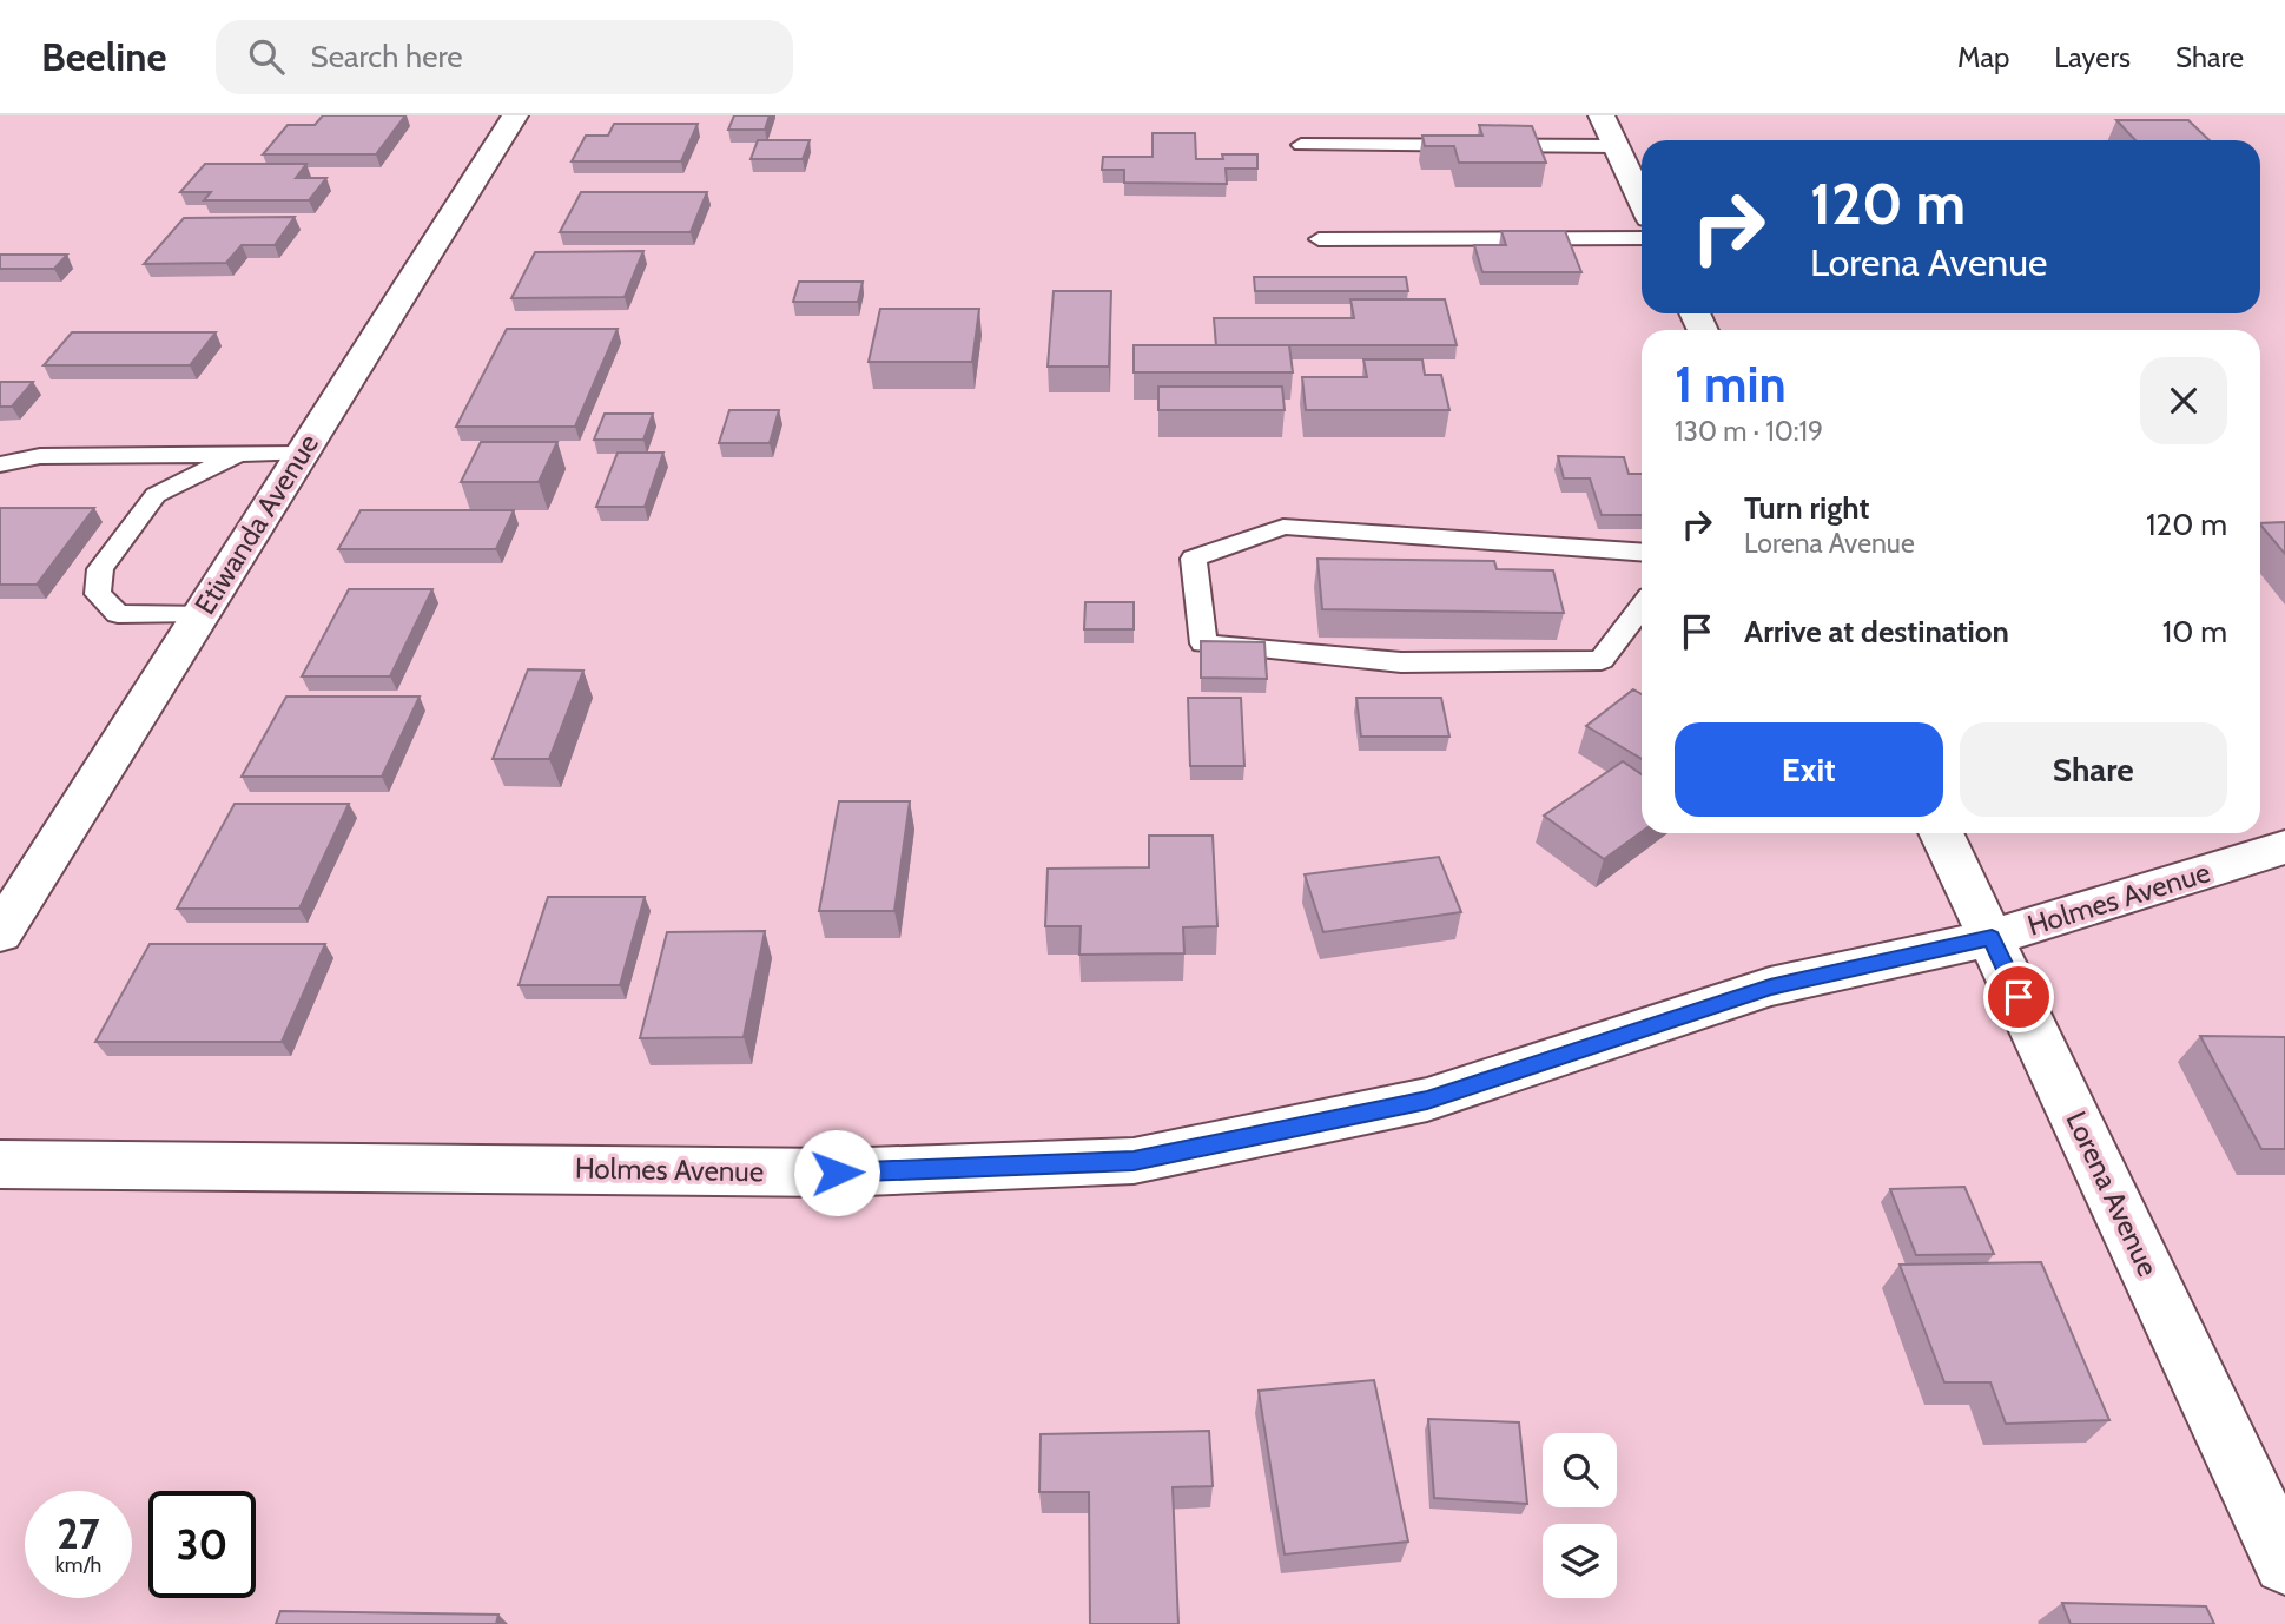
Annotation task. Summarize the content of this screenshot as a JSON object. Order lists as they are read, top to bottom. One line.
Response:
{"streets":{"street":["Etiwanda Avenue","Holmes Avenue","Lorena Avenue"]},"crossings":[["Holmes Avenue","Lorena Avenue"]],"page":{"header":"Beeline","search":"Search here","nav":["Map","Layers","Share"],"turn":["120 m","Lorena Avenue"],"heading":["1 min","130 m · 10:19"],"list":[{"name":"Turn right","note":"Lorena Avenue","value":"120 m"},{"name":"Arrive at destination","value":"10 m"}],"buttons":["Exit","Share"],"speed":"27 km/h","limit":"30"}}
